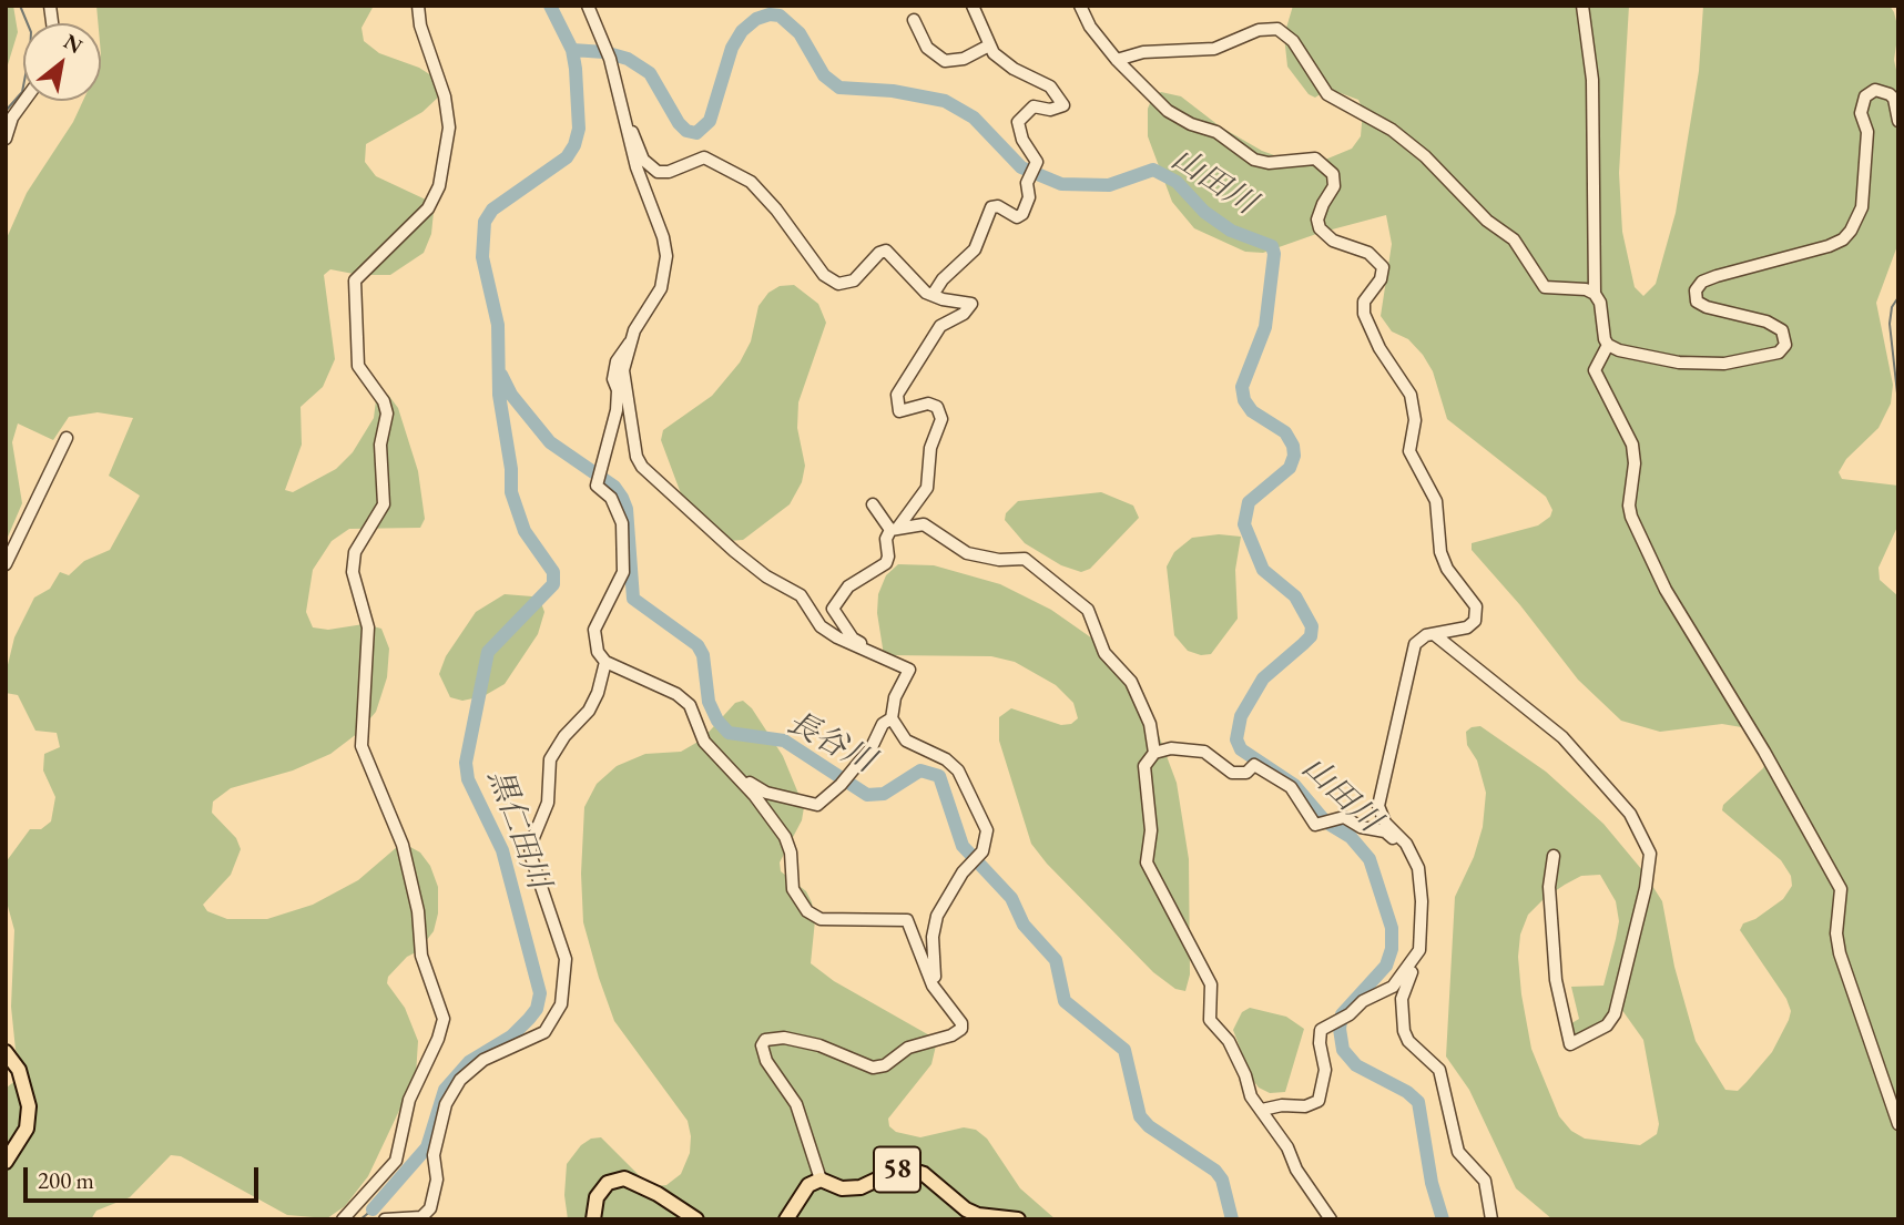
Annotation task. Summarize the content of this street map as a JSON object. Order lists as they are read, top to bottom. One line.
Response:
{"streets":{"main road":["58"]},"water":["山田川","長谷川","黒仁田川"],"scale_bar":"200 m","north":"top right"}
